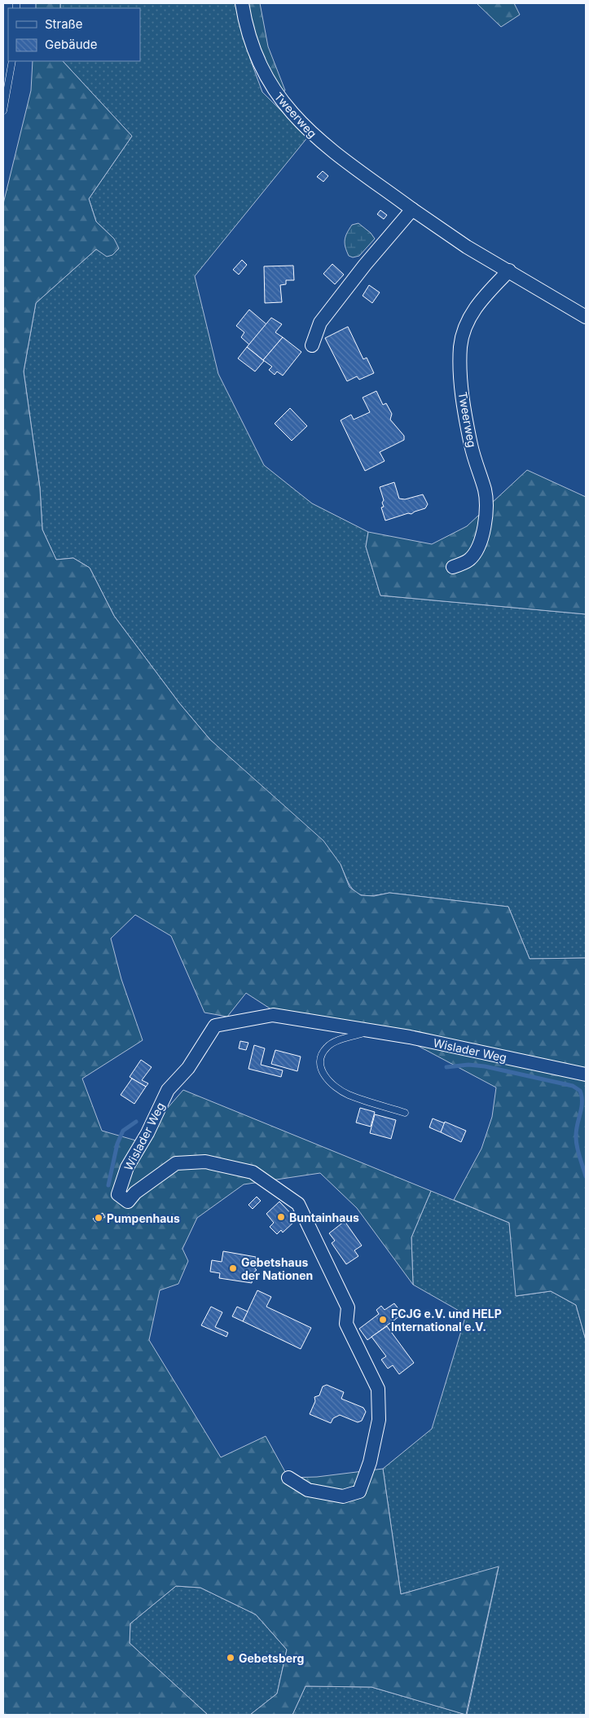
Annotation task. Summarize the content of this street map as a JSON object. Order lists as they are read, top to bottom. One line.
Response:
{"streets":{"street":["Tweerweg","Wislader Weg"]},"places":["Buntainhaus","Pumpenhaus","Gebetshaus der Nationen","FCJG e.V. und HELP International e.V.","Gebetsberg"],"legend":["Straße","Gebäude"]}
